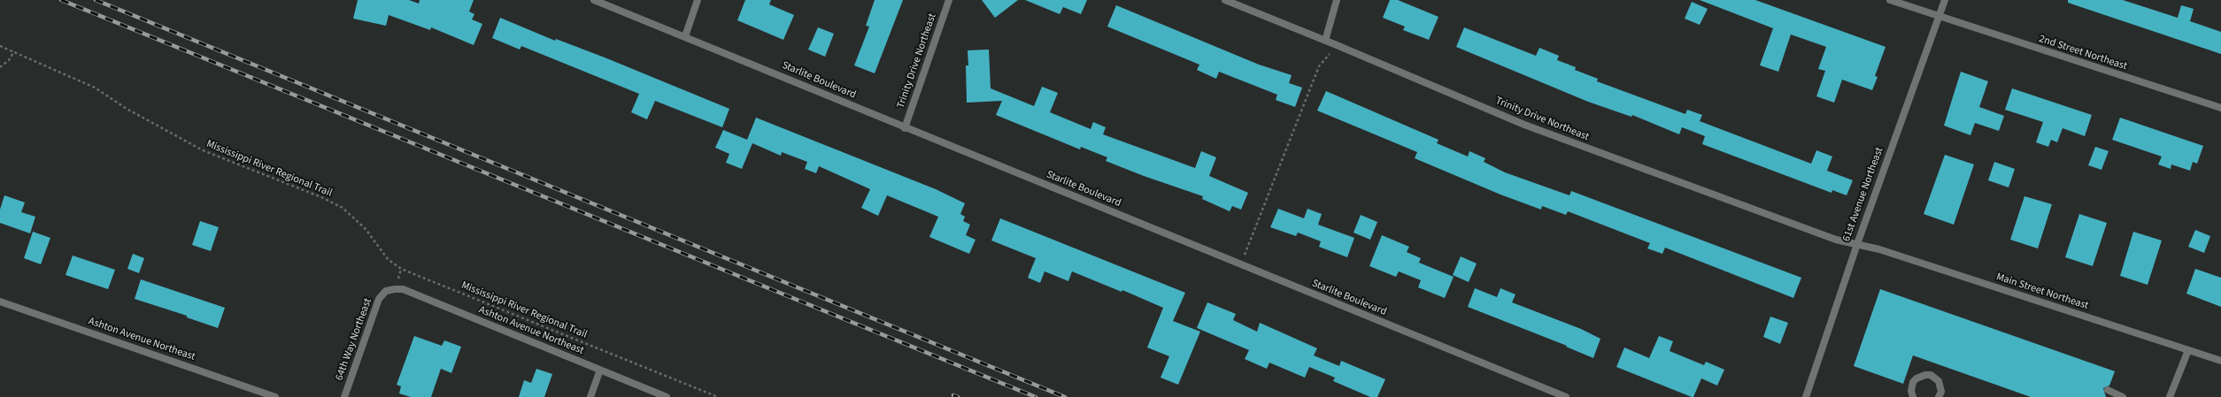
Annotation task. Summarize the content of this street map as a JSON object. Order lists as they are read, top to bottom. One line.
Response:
{"streets":{"street":["2nd Street Northeast","Trinity Drive Northeast","Starlite Boulevard","61st Avenue Northeast","Main Street Northeast","Ashton Avenue Northeast","64th Way Northeast"],"path":["Mississippi River Regional Trail"]},"crossings":[["2nd Street Northeast","61st Avenue Northeast"],["Trinity Drive Northeast","Starlite Boulevard"],["Trinity Drive Northeast","61st Avenue Northeast"],["Trinity Drive Northeast","Main Street Northeast"],["61st Avenue Northeast","Main Street Northeast"],["Ashton Avenue Northeast","64th Way Northeast"]]}
